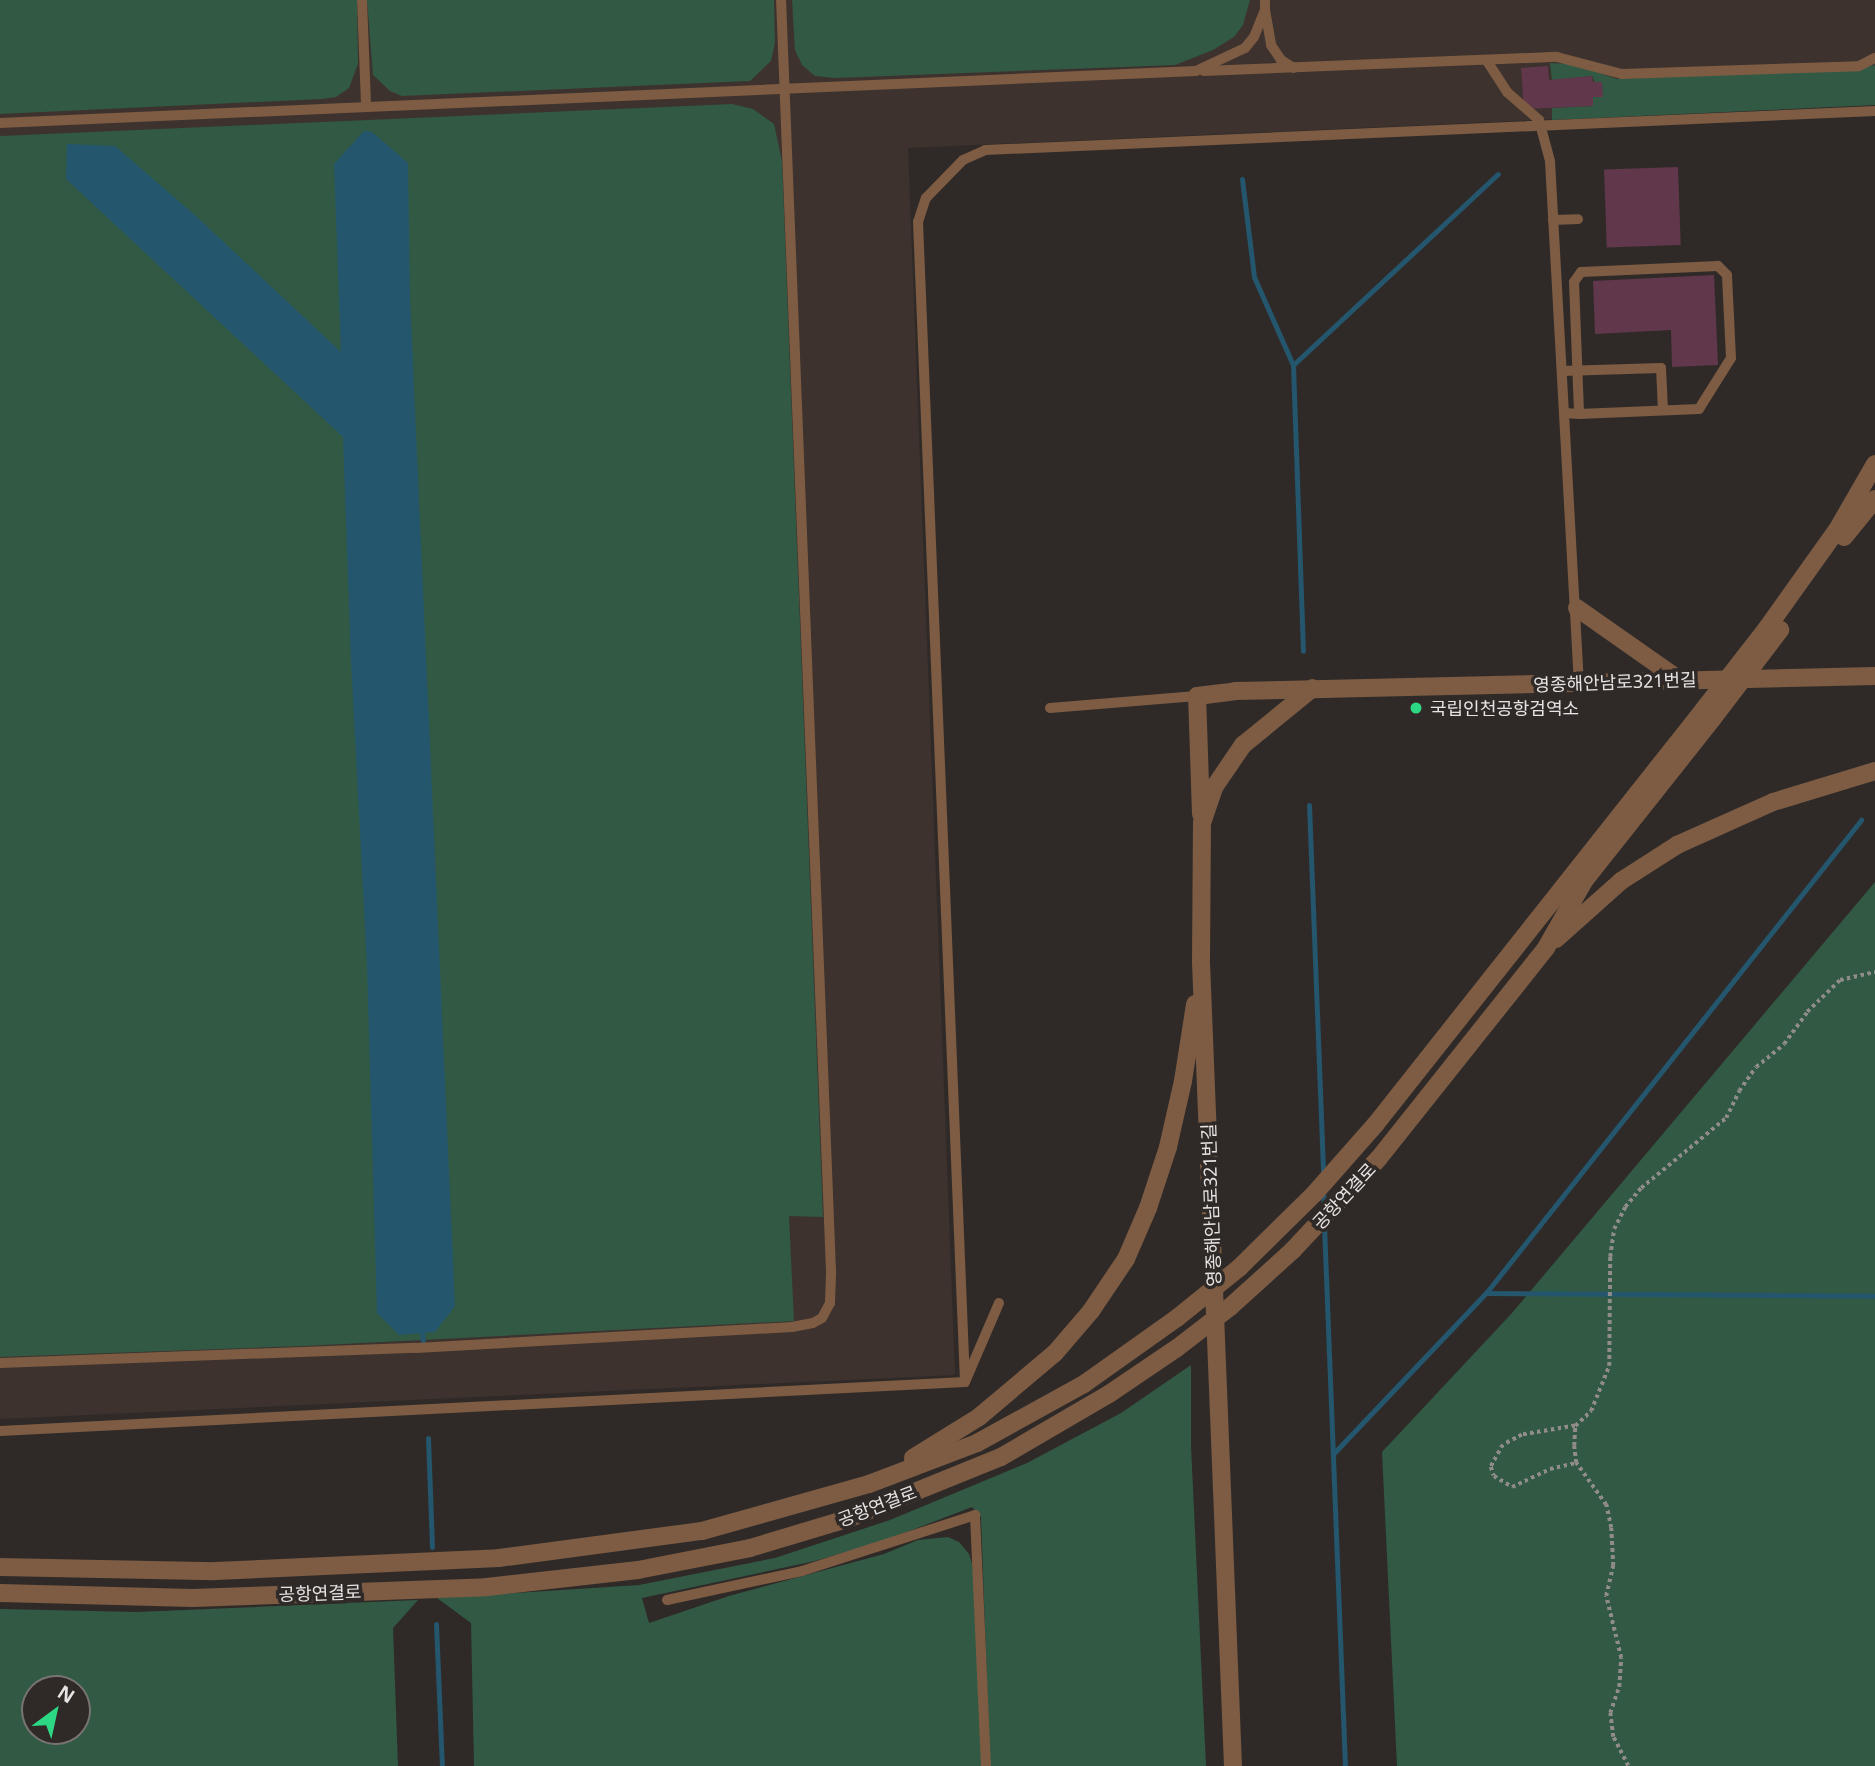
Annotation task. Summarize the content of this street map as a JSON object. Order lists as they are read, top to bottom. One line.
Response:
{"streets":{"street":["영종해안남로321번길","공항연결로"]},"places":["국립인천공항검역소"],"north":"top right"}
